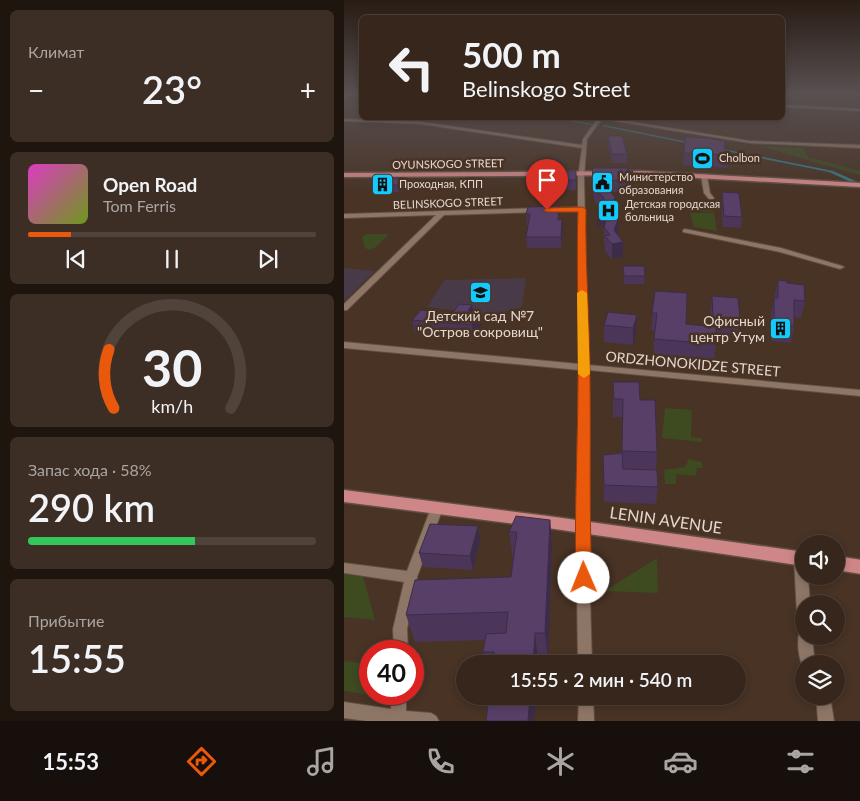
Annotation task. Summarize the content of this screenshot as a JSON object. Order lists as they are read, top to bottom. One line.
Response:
{"streets":{"main road":["OYUNSKOGO STREET","LENIN AVENUE"],"street":["BELINSKOGO STREET","ORDZHONOKIDZE STREET"]},"places":{"sports":["Cholbon"],"public building":["Министерство образования"],"building":["Проходная, КПП","Офисный центр Утум"],"hospital":["Детская городская больница"],"school or university":["Детский сад №7 \"Остров сокровищ\""]},"page":{"tile":["Климат",["Запас хода · 58%","290 km"],["Прибытие","15:55"]],"turn":["500 m","Belinskogo Street"],"heat":["−","23°","+"],"song":["Open Road","Tom Ferris"],"limit":"40","trip":"15:55 · 2 мин · 540 m","tabs":"15:53","gauge":["30","km/h"]}}
